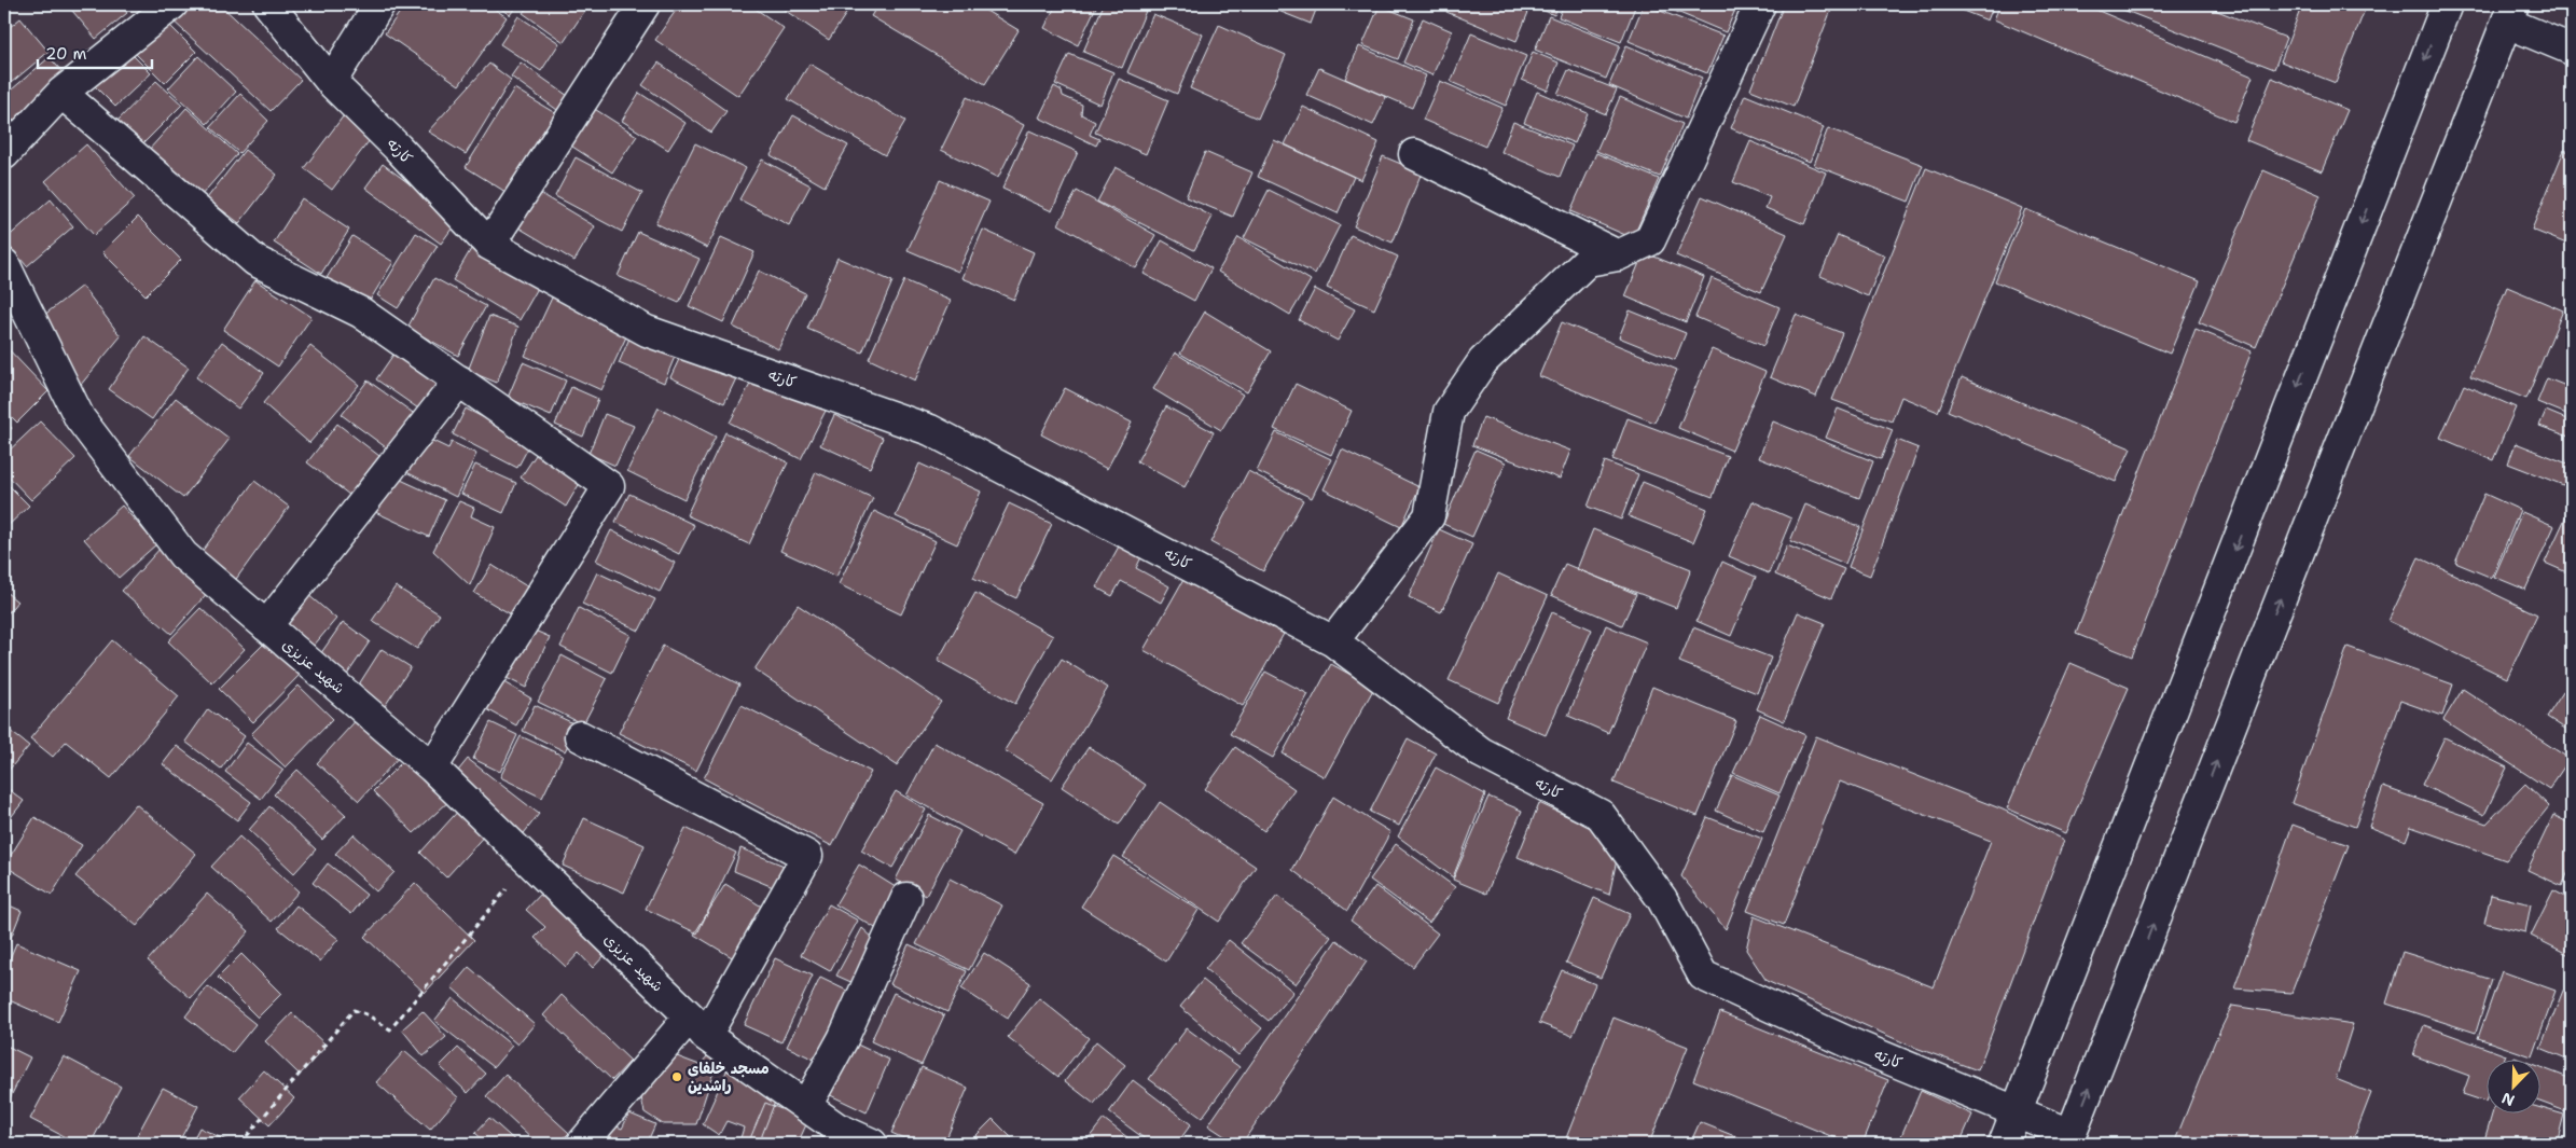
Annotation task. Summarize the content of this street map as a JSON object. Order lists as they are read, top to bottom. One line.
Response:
{"streets":{"street":["کارته","شهید عزیزی"]},"places":["مسجد خلفای راشدین"],"scale_bar":"20 m","north":"bottom left"}
